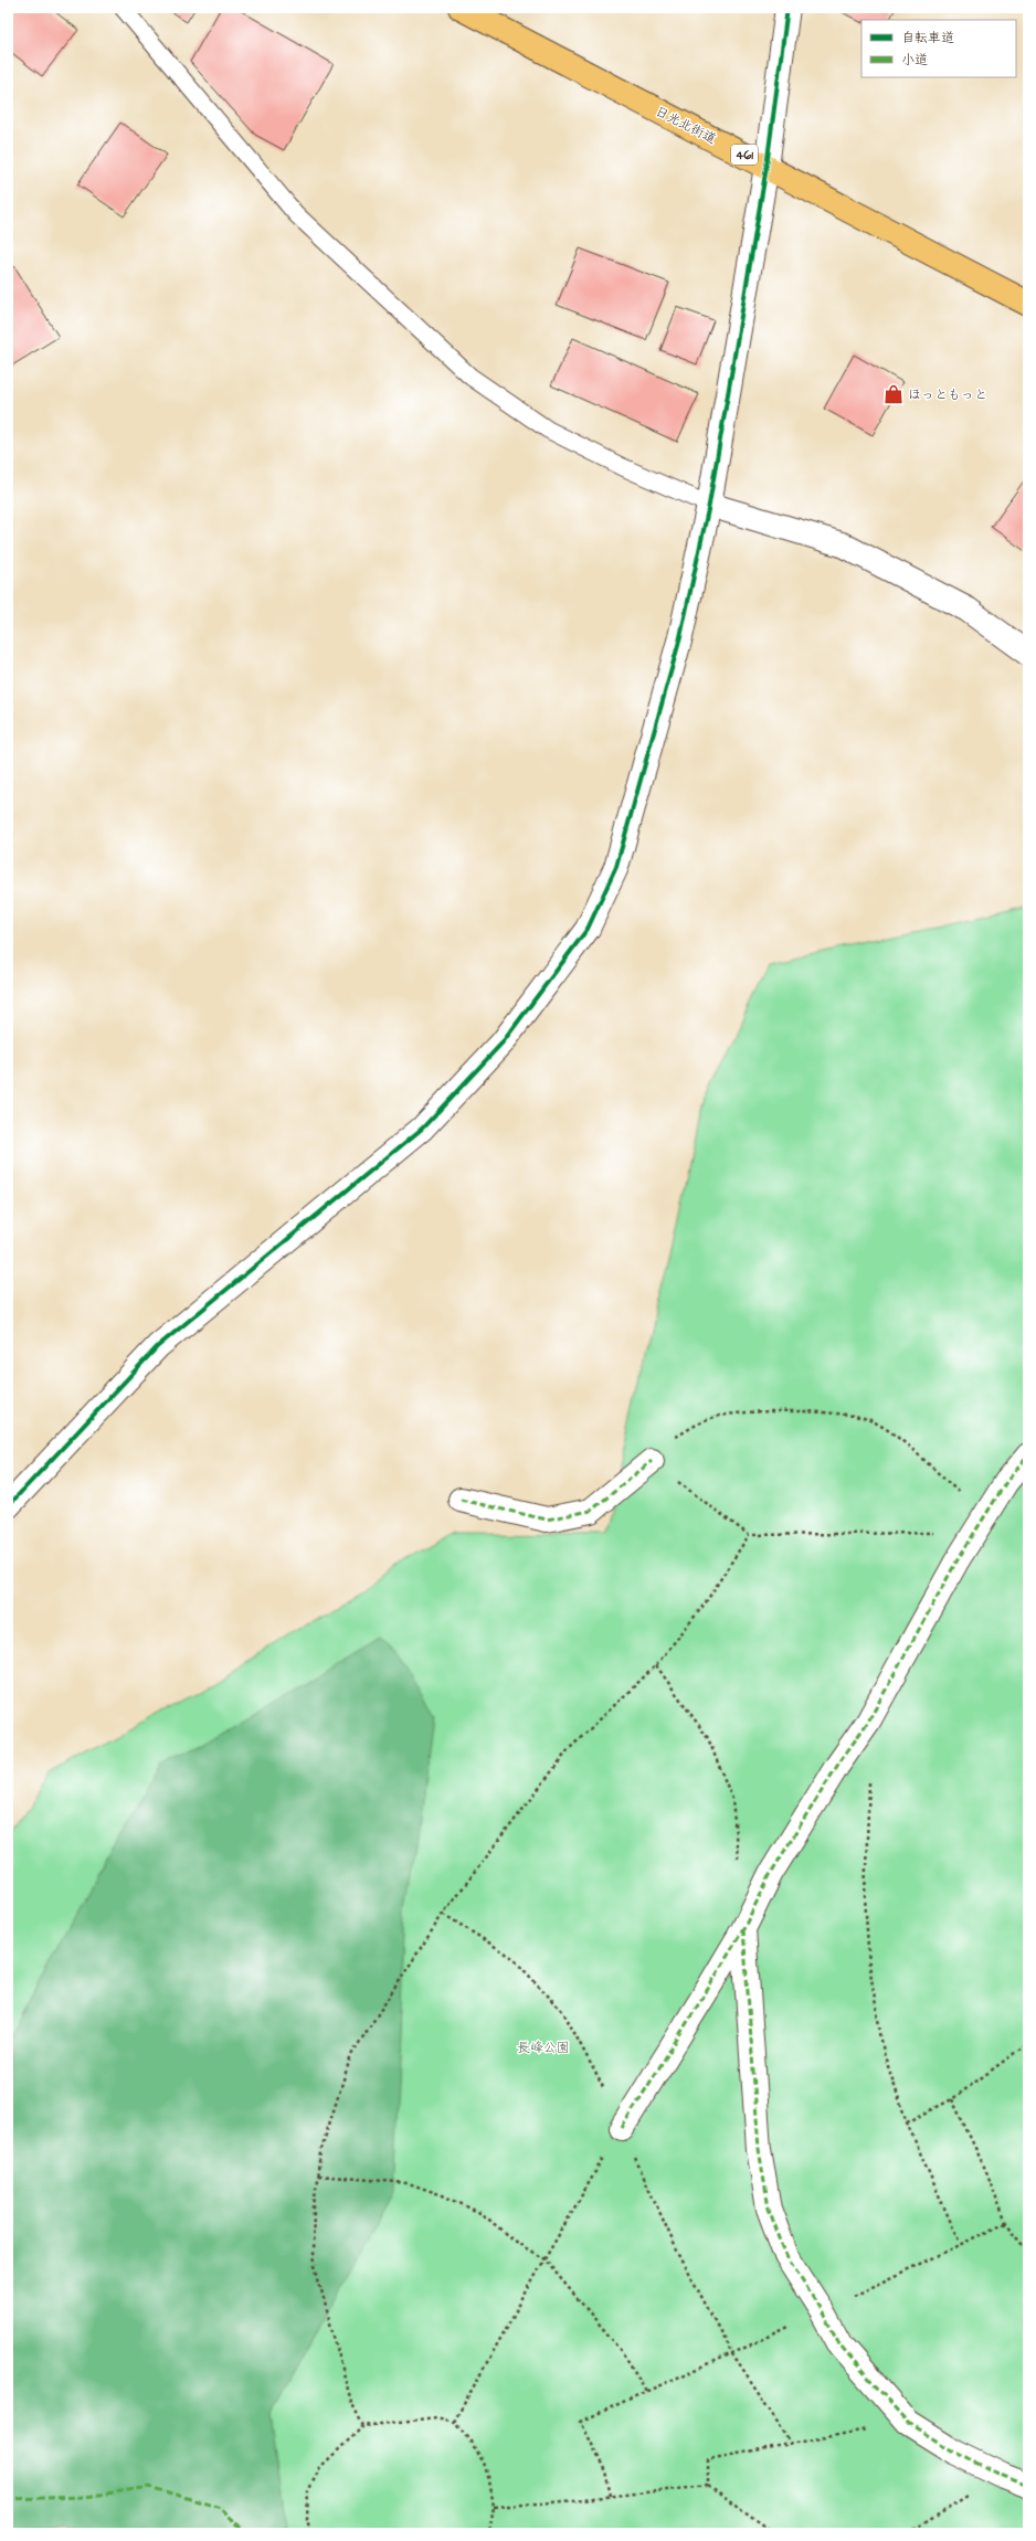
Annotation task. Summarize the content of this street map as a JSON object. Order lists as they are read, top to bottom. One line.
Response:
{"streets":{"highway":["日光北街道","461"]},"parks":["長峰公園"],"places":{"shop":["ほっともっと"]},"legend":["自転車道","小道"]}
